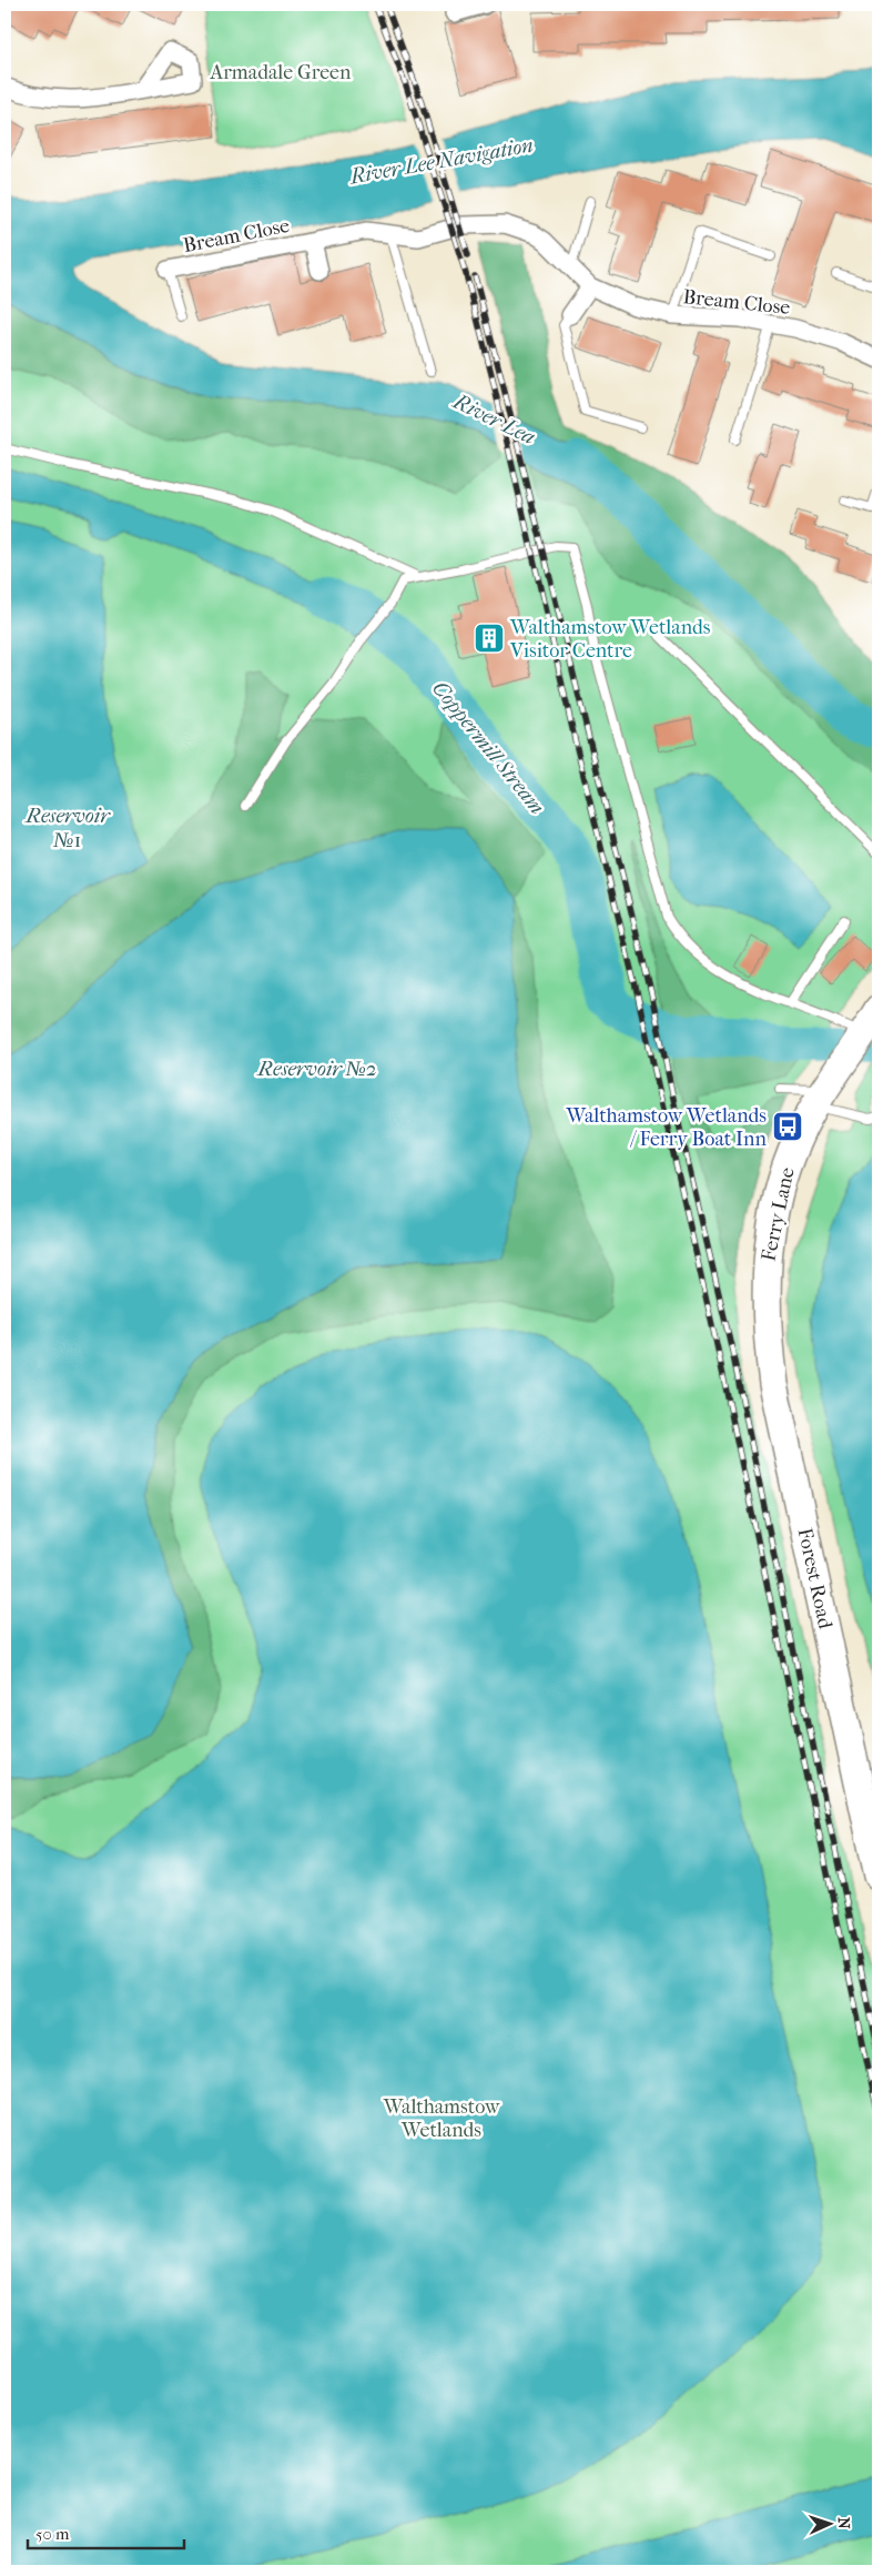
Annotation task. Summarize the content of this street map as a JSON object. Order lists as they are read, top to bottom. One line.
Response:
{"streets":{"main road":["Ferry Lane","Forest Road"],"street":["Bream Close"]},"crossings":[["Ferry Lane","Forest Road"]],"water":["River Lee Navigation","River Lea","Coppermill Stream","Reservoir №1","Reservoir №2"],"parks":["Armadale Green","Walthamstow Wetlands"],"places":{"building":["Walthamstow Wetlands Visitor Centre"],"bus stop":["Walthamstow Wetlands / Ferry Boat Inn"]},"scale_bar":"50 m","north":"right"}
